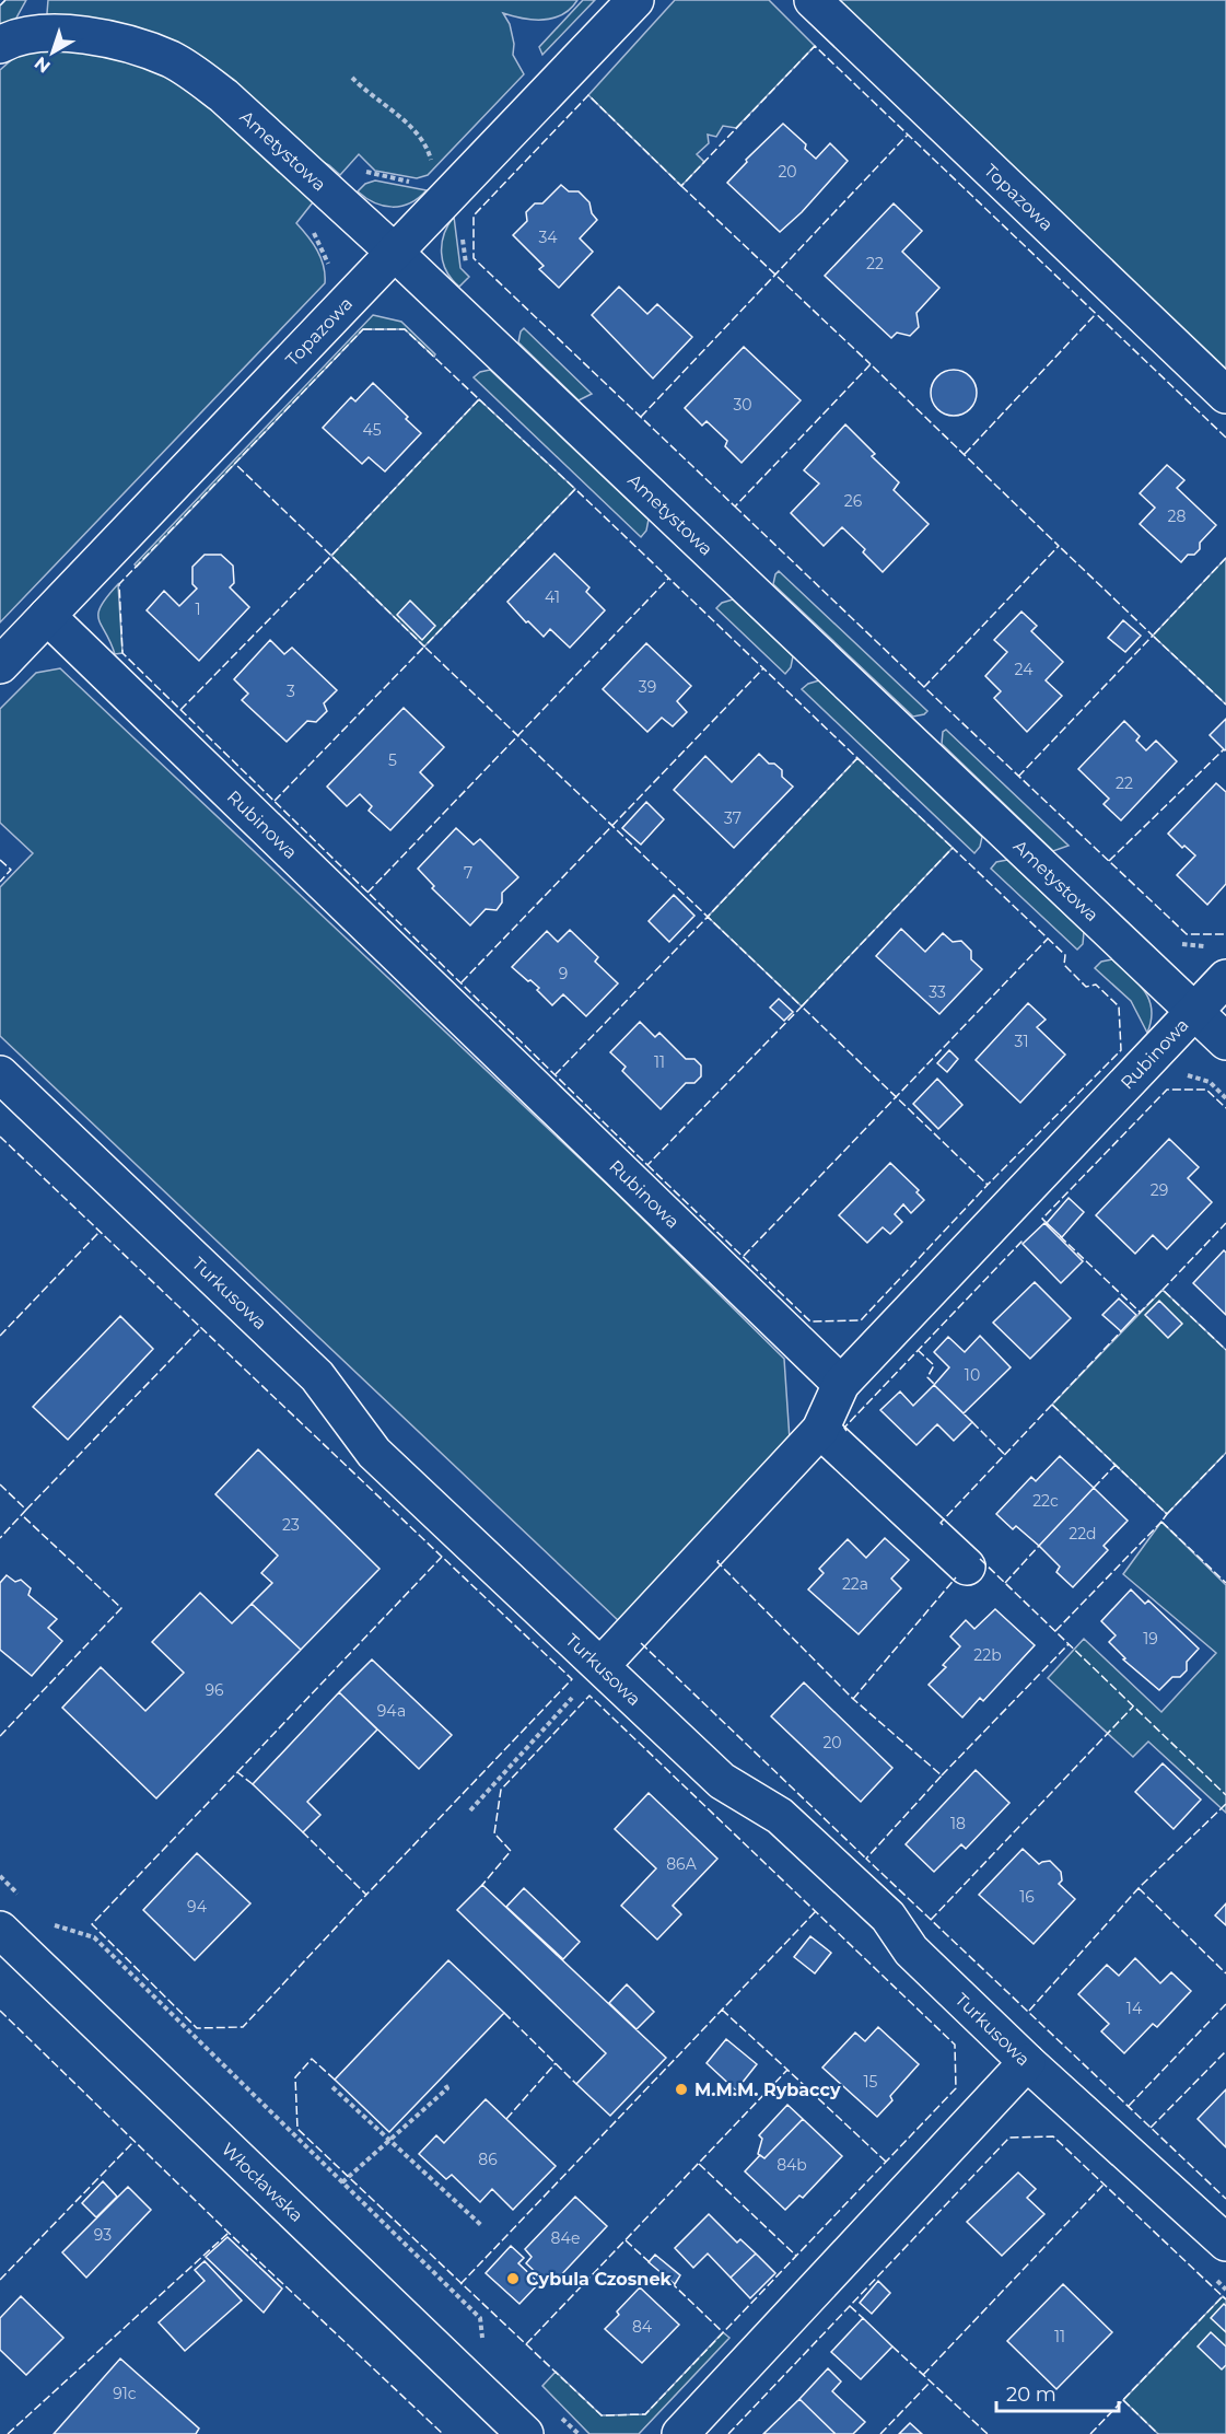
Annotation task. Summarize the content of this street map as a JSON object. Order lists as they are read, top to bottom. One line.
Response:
{"streets":{"street":["Ametystowa","Topazowa","Rubinowa","Turkusowa","Włocławska"]},"crossings":[["Ametystowa","Topazowa"],["Ametystowa","Rubinowa"],["Topazowa","Rubinowa"]],"places":["M.M.M. Rybaccy","Cybula Czosnek"],"house_numbers":["20","34","22","30","45","26","28","41","1","24","39","3","5","22","37","7","9","33","31","11","29","10","22c","23","22d","22a","19","22b","96","94a","20","18","86A","16","94","14","15","86","84b","93","84e","84","11","91c"],"scale_bar":"20 m","north":"bottom left"}
